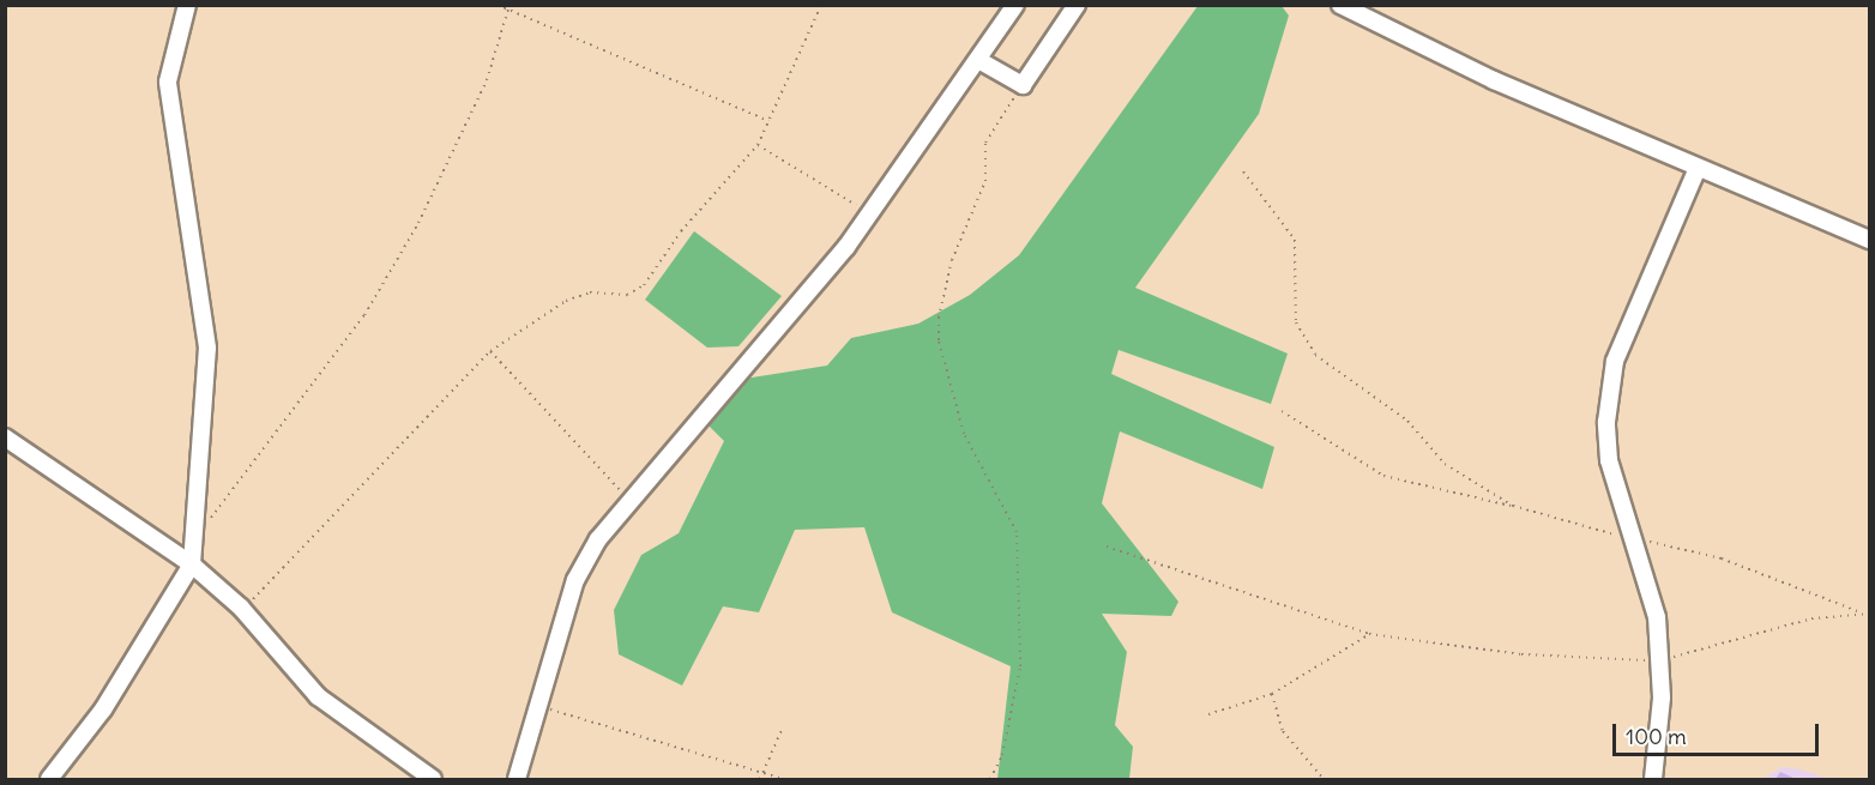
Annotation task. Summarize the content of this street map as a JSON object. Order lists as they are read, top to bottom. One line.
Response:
{"scale_bar":"100 m"}
